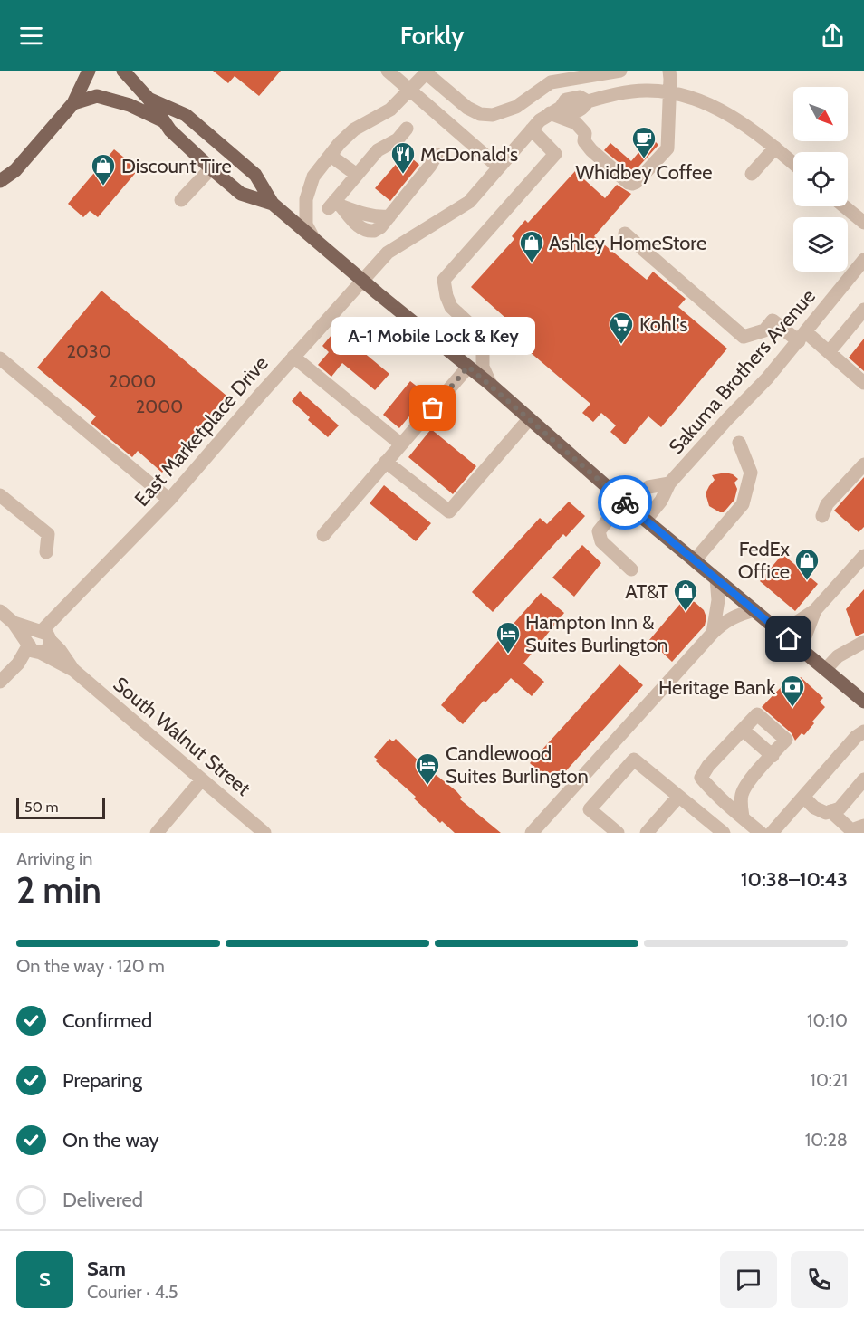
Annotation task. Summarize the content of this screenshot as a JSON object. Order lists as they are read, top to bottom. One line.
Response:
{"streets":{"street":["Sakuma Brothers Avenue","East Marketplace Drive","South Walnut Street"]},"crossings":[["East Marketplace Drive","South Walnut Street"]],"places":{"cafe":["Whidbey Coffee"],"restaurant":["McDonald's"],"shop":["Discount Tire","Ashley HomeStore","FedEx Office","AT&T"],"supermarket":["Kohl's"],"other":["A-1 Mobile Lock & Key"],"hotel":["Hampton Inn & Suites Burlington","Candlewood Suites Burlington"],"bank":["Heritage Bank"]},"house_numbers":["2030","2000","2000"],"scale_bar":"50 m","north":"bottom right","page":{"header":"Forkly","bubble":"A-1 Mobile Lock & Key","scale":"50 m","heading":["2 min","Arriving in","10:38–10:43"],"panel":["Sam","Courier · 4.5"],"bar":"On the way · 120 m","list":[["Confirmed","10:10"],["Preparing","10:21"],["On the way","10:28"],"Delivered"],"round":"S"}}
